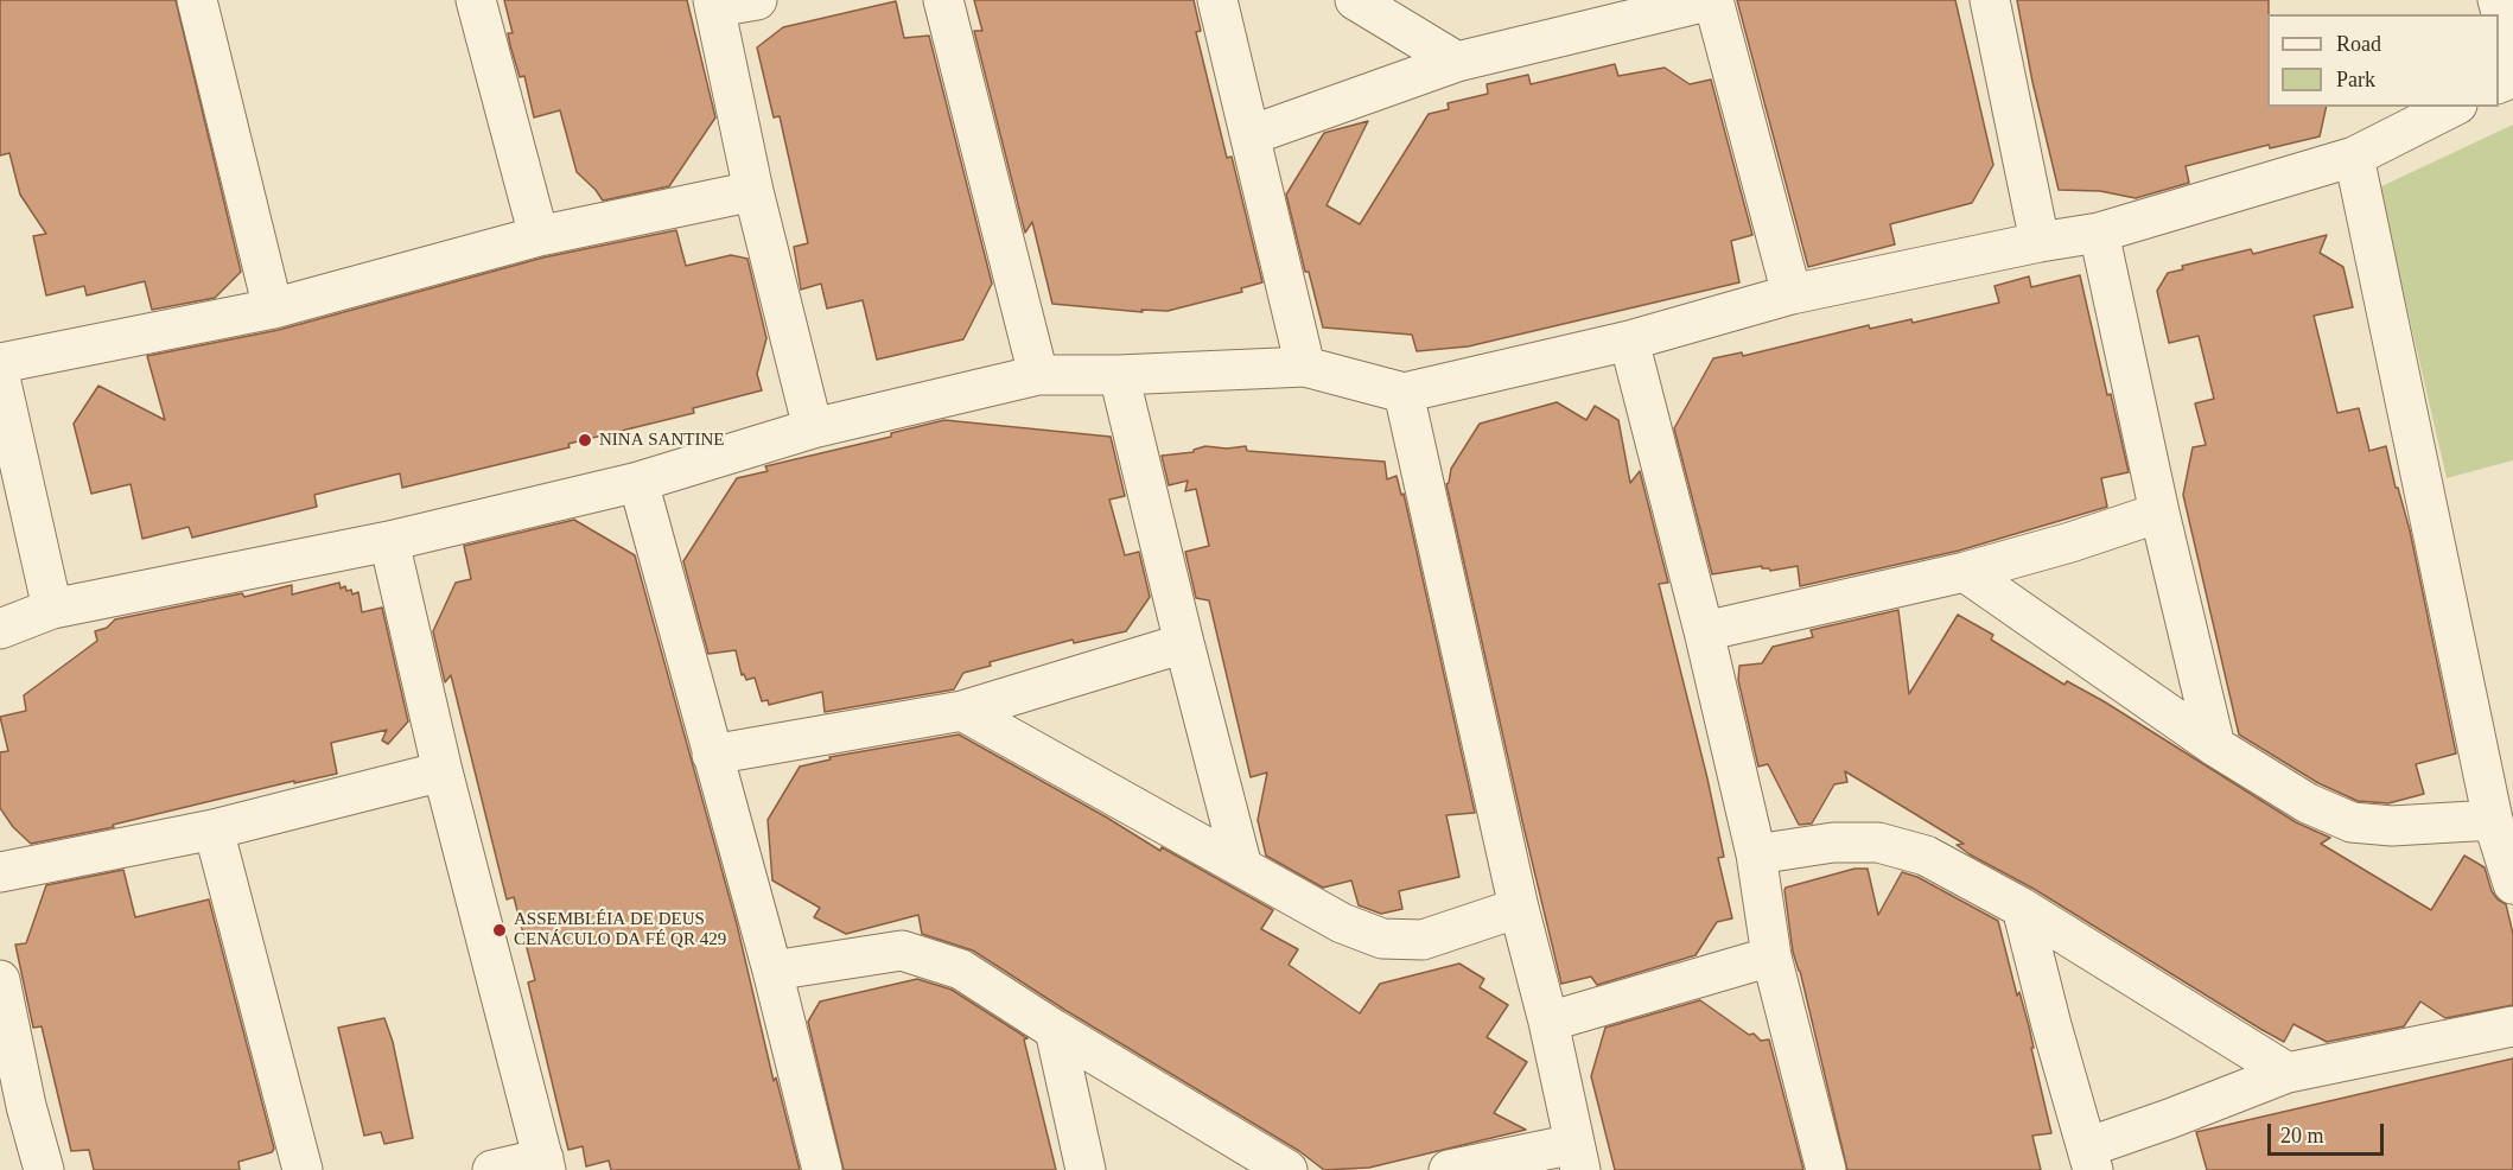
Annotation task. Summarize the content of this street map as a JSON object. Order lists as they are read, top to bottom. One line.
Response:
{"places":["NINA SANTINE","ASSEMBLÉIA DE DEUS CENÁCULO DA FÉ QR 429"],"legend":["Road","Park"],"scale_bar":"20 m"}
